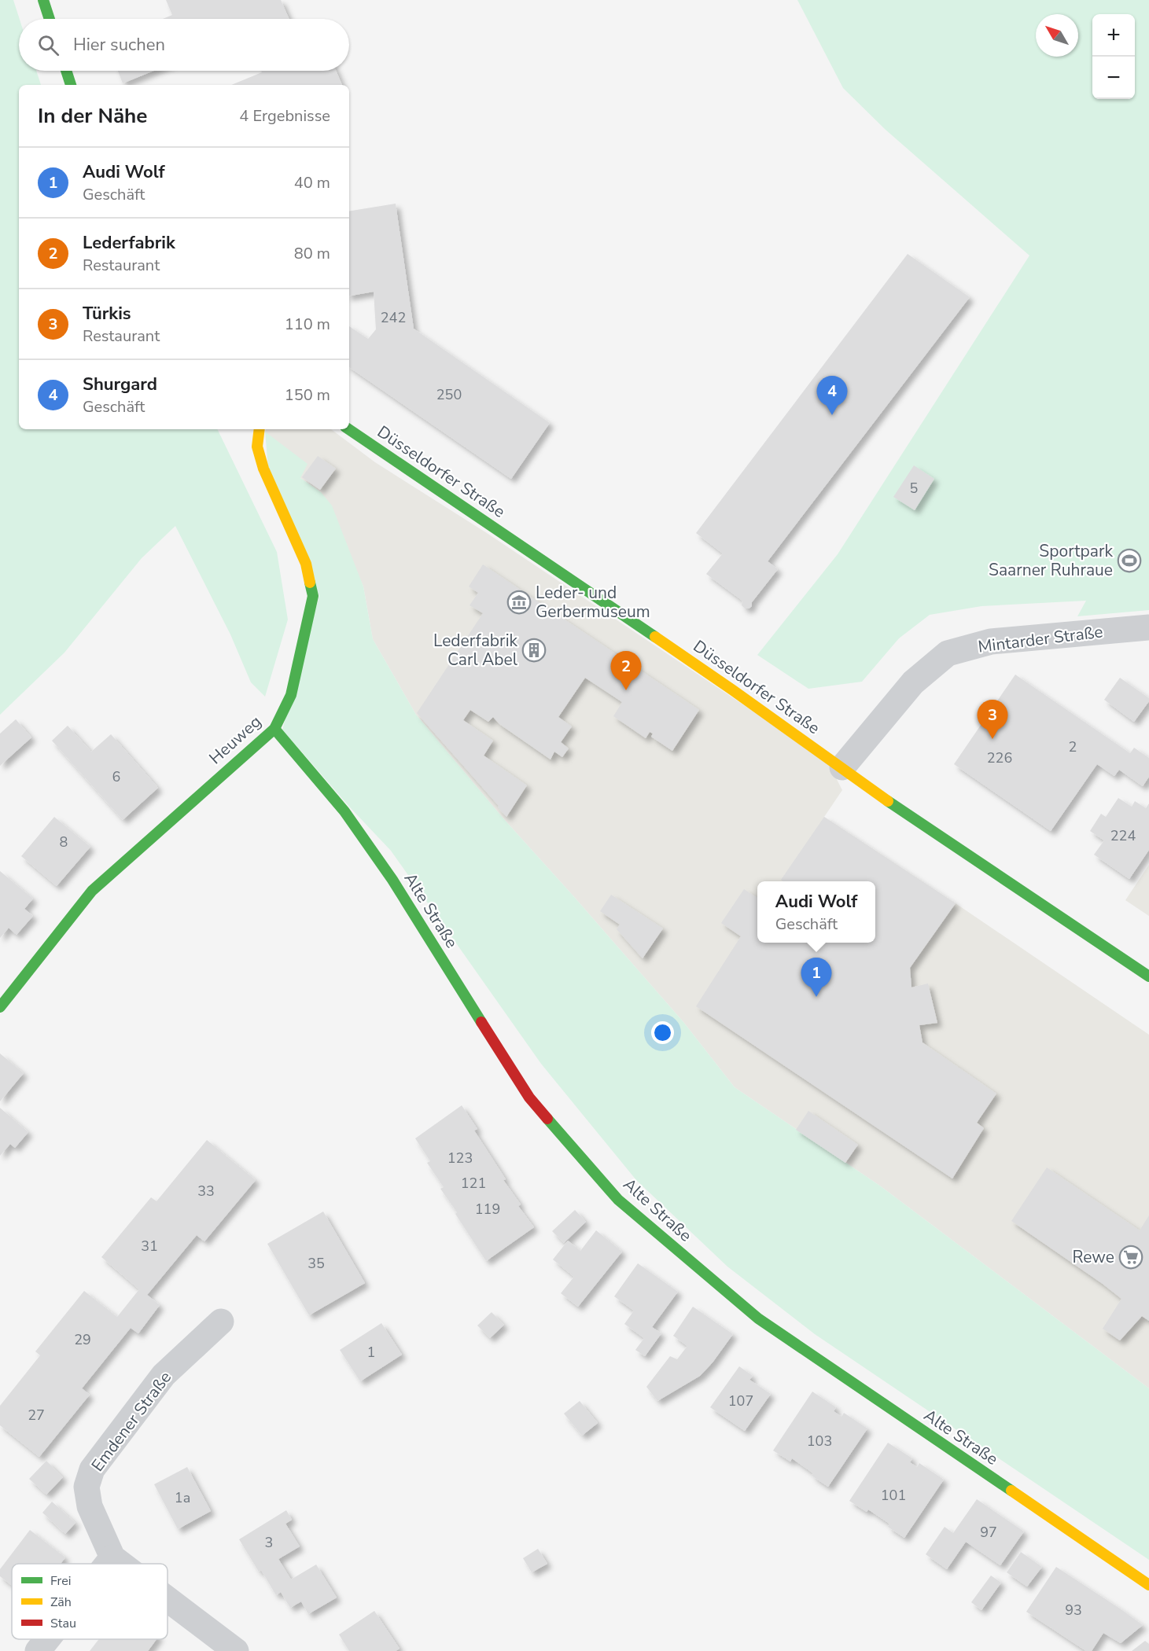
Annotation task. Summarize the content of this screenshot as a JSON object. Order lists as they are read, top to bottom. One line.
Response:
{"streets":{"street":["Düsseldorfer Straße","Mintarder Straße","Heuweg","Alte Straße","Emdener Straße"]},"crossings":[["Düsseldorfer Straße","Mintarder Straße"],["Heuweg","Alte Straße"]],"places":{"sports":["Sportpark Saarner Ruhraue"],"museum":["Leder- und Gerbermuseum"],"building":["Lederfabrik Carl Abel"],"supermarket":["Rewe"]},"house_numbers":["242","250","5","2","226","6","224","8","123","121","33","119","31","35","29","1","107","27","103","101","1a","97","3","93"],"legend":["Frei","Zäh","Stau"],"north":"top left","page":{"map_buttons":["+","−"],"search":"Hier suchen","heading":["In der Nähe","4 Ergebnisse"],"list":[{"mark":"1","name":"Audi Wolf","note":"Geschäft","value":"40 m"},{"mark":"2","name":"Lederfabrik","note":"Restaurant","value":"80 m"},{"mark":"3","name":"Türkis","note":"Restaurant","value":"110 m"},{"mark":"4","name":"Shurgard","note":"Geschäft","value":"150 m"}],"pins":["4","2","3","1"],"popup":["Audi Wolf","Geschäft"]}}
